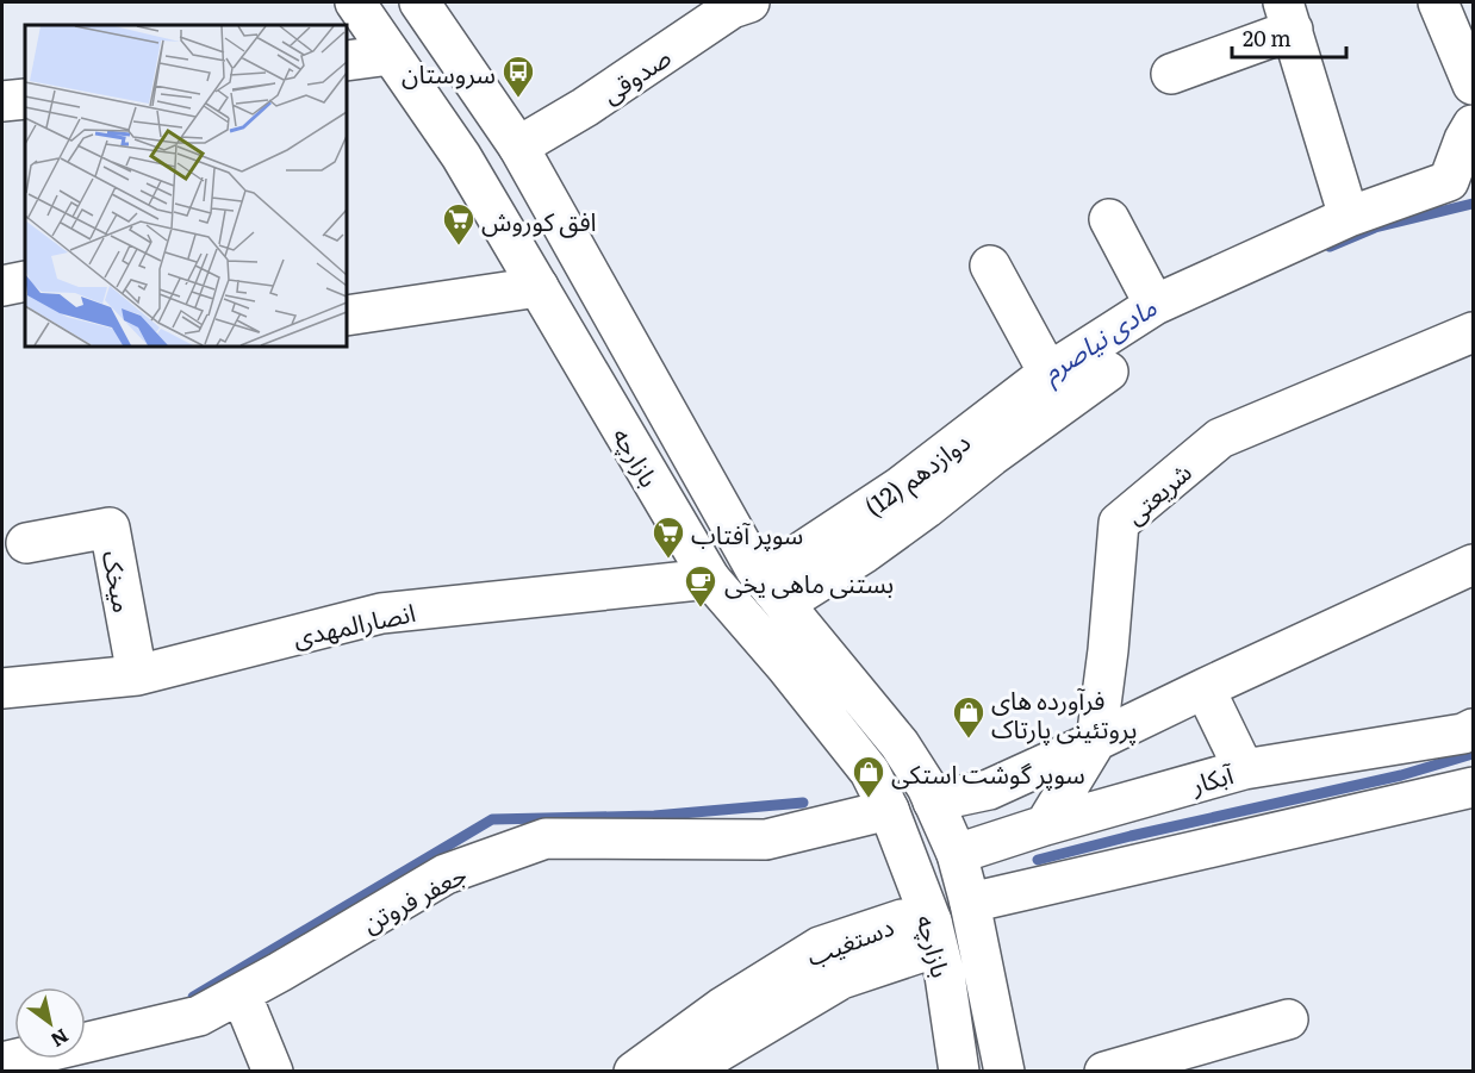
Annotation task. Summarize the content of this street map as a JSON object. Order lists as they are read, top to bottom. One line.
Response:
{"streets":{"street":["صدوقی","بازارچه","دوازدهم (12)","شریعتی","میخک","انصارالمهدی","آبکار","جعفر فروتن","دستغیب"]},"crossings":[["صدوقی","بازارچه"],["بازارچه","دوازدهم (12)"],["بازارچه","انصارالمهدی"],["بازارچه","آبکار"],["بازارچه","جعفر فروتن"],["بازارچه","دستغیب"],["میخک","انصارالمهدی"]],"water":["مادی نیاصرم"],"places":{"bus stop":["سروستان"],"supermarket":["افق کوروش","سوپر آفتاب"],"cafe":["بستنی ماهی یخی"],"shop":["فرآورده های پروتئینی پارتاک","سوپر گوشت استکی"]},"scale_bar":"20 m","north":"bottom right"}
